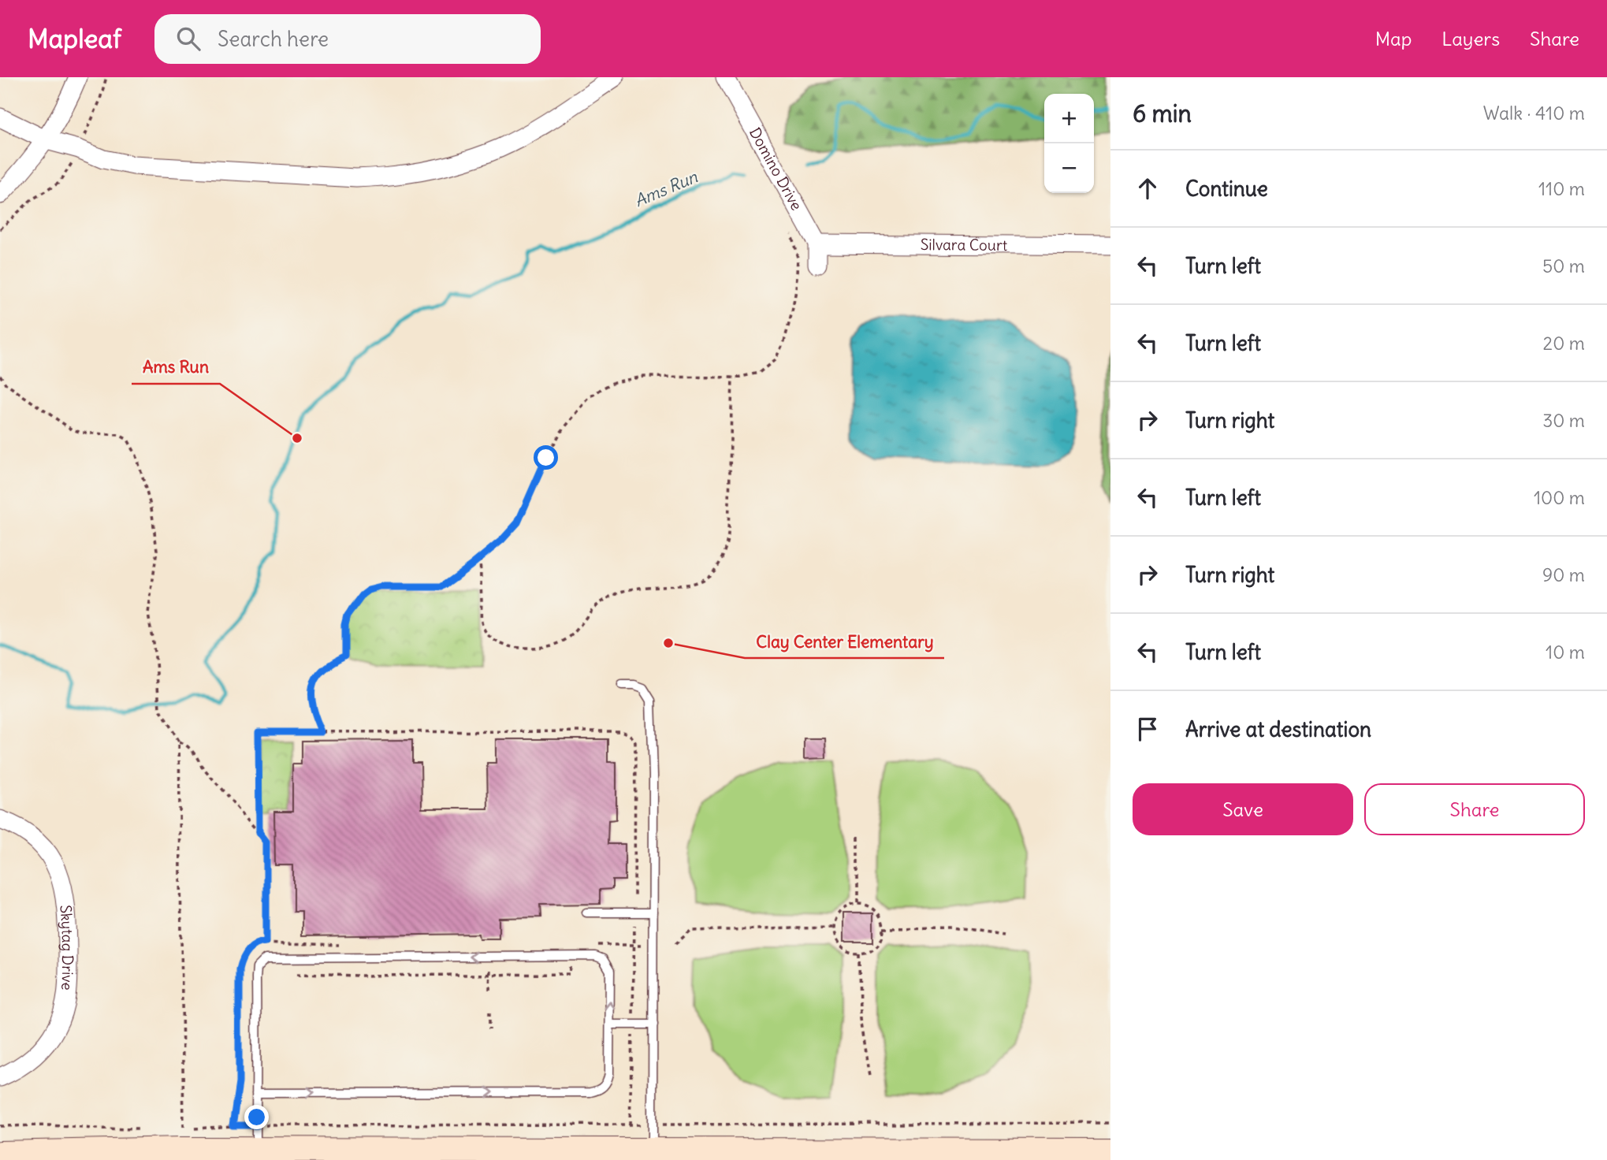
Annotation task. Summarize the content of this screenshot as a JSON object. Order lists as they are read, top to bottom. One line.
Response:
{"streets":{"street":["Domino Drive","Silvara Court","Skytag Drive"]},"crossings":[["Domino Drive","Silvara Court"]],"water":["Ams Run"],"places":["Ams Run","Clay Center Elementary"],"page":{"header":"Mapleaf","search":"Search here","nav":["Map","Layers","Share"],"heading":["6 min","Walk · 410 m"],"map_buttons":["+","−"],"list":[["Continue","110 m"],["Turn left","50 m"],["Turn left","20 m"],["Turn right","30 m"],["Turn left","100 m"],["Turn right","90 m"],["Turn left","10 m"],"Arrive at destination"],"buttons":["Save","Share"]}}
